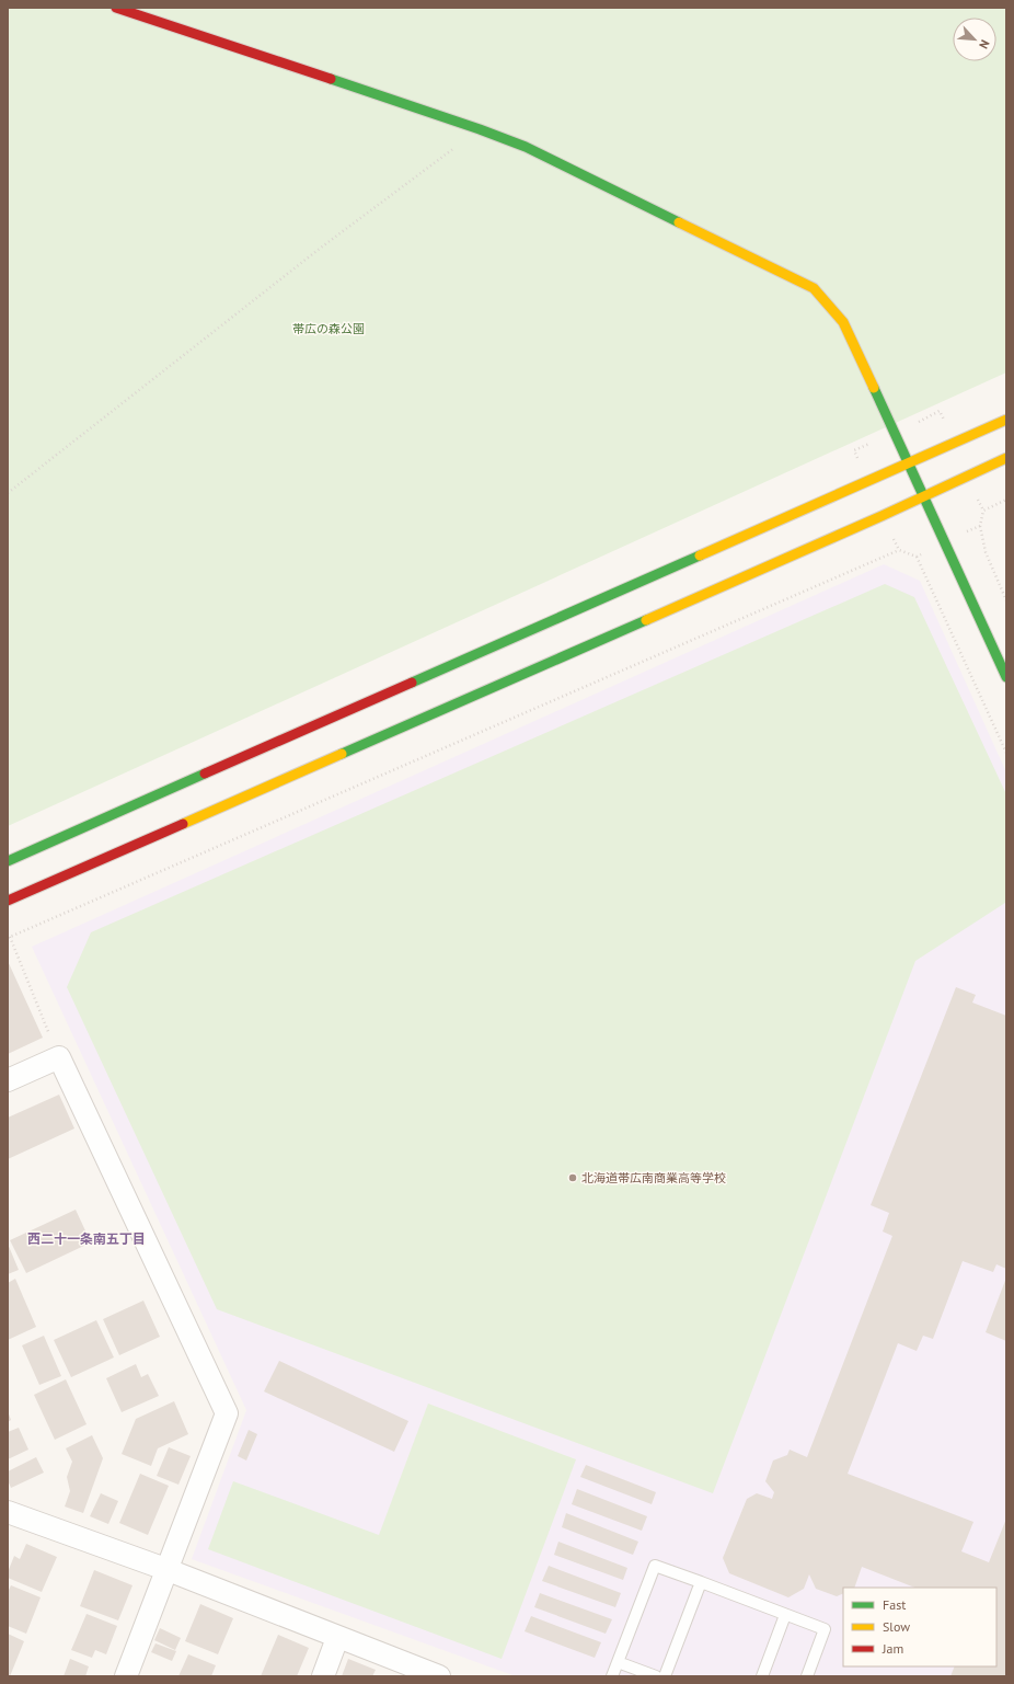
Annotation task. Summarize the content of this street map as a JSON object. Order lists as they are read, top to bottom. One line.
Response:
{"districts":["西二十一条南五丁目"],"parks":["帯広の森公園"],"places":["北海道帯広南商業高等学校"],"legend":["Fast","Slow","Jam"],"north":"bottom right"}
